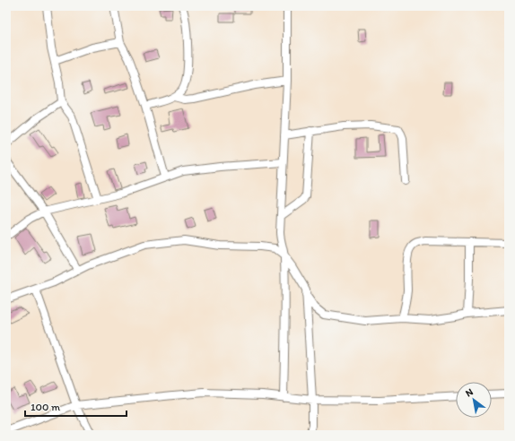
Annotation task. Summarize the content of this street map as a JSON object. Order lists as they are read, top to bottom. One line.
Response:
{"scale_bar":"100 m","north":"top left"}
